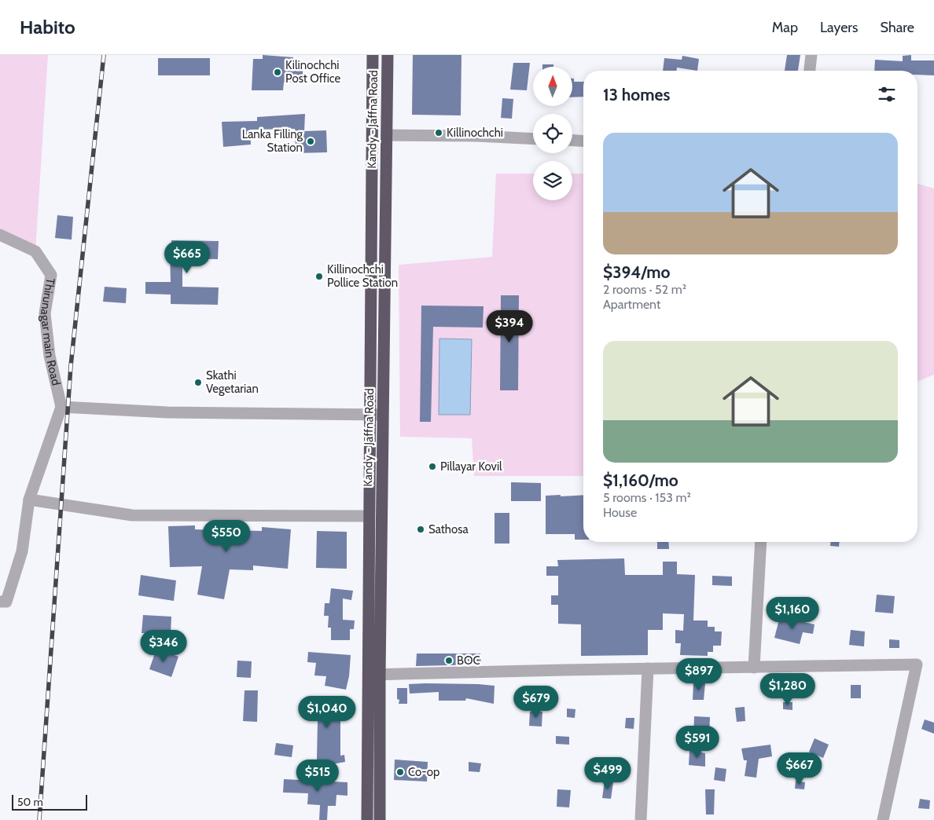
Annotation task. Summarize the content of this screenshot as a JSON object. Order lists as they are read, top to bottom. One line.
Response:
{"streets":{"highway":["Kandy - Jaffna Road"],"street":["Thirunagar main Road"]},"places":["Kilinochchi Post Office","Killinochchi","Lanka Filling Station","Killinochchi Pollice Station","Skathi Vegetarian","Pillayar Kovil","Sathosa","BOC","Co-op"],"scale_bar":"50 m","north":"top","page":{"header":"Habito","nav":["Map","Layers","Share"],"heading":"13 homes","list":[{"name":"$394/mo","note":"2 rooms · 52 m² · Apartment"},{"name":"$1,160/mo","note":"5 rooms · 153 m² · House"}],"price":["$665","$394","$550","$1,160","$346","$897","$1,280","$679","$1,040","$591","$667","$499","$515"],"scale":"50 m"}}
